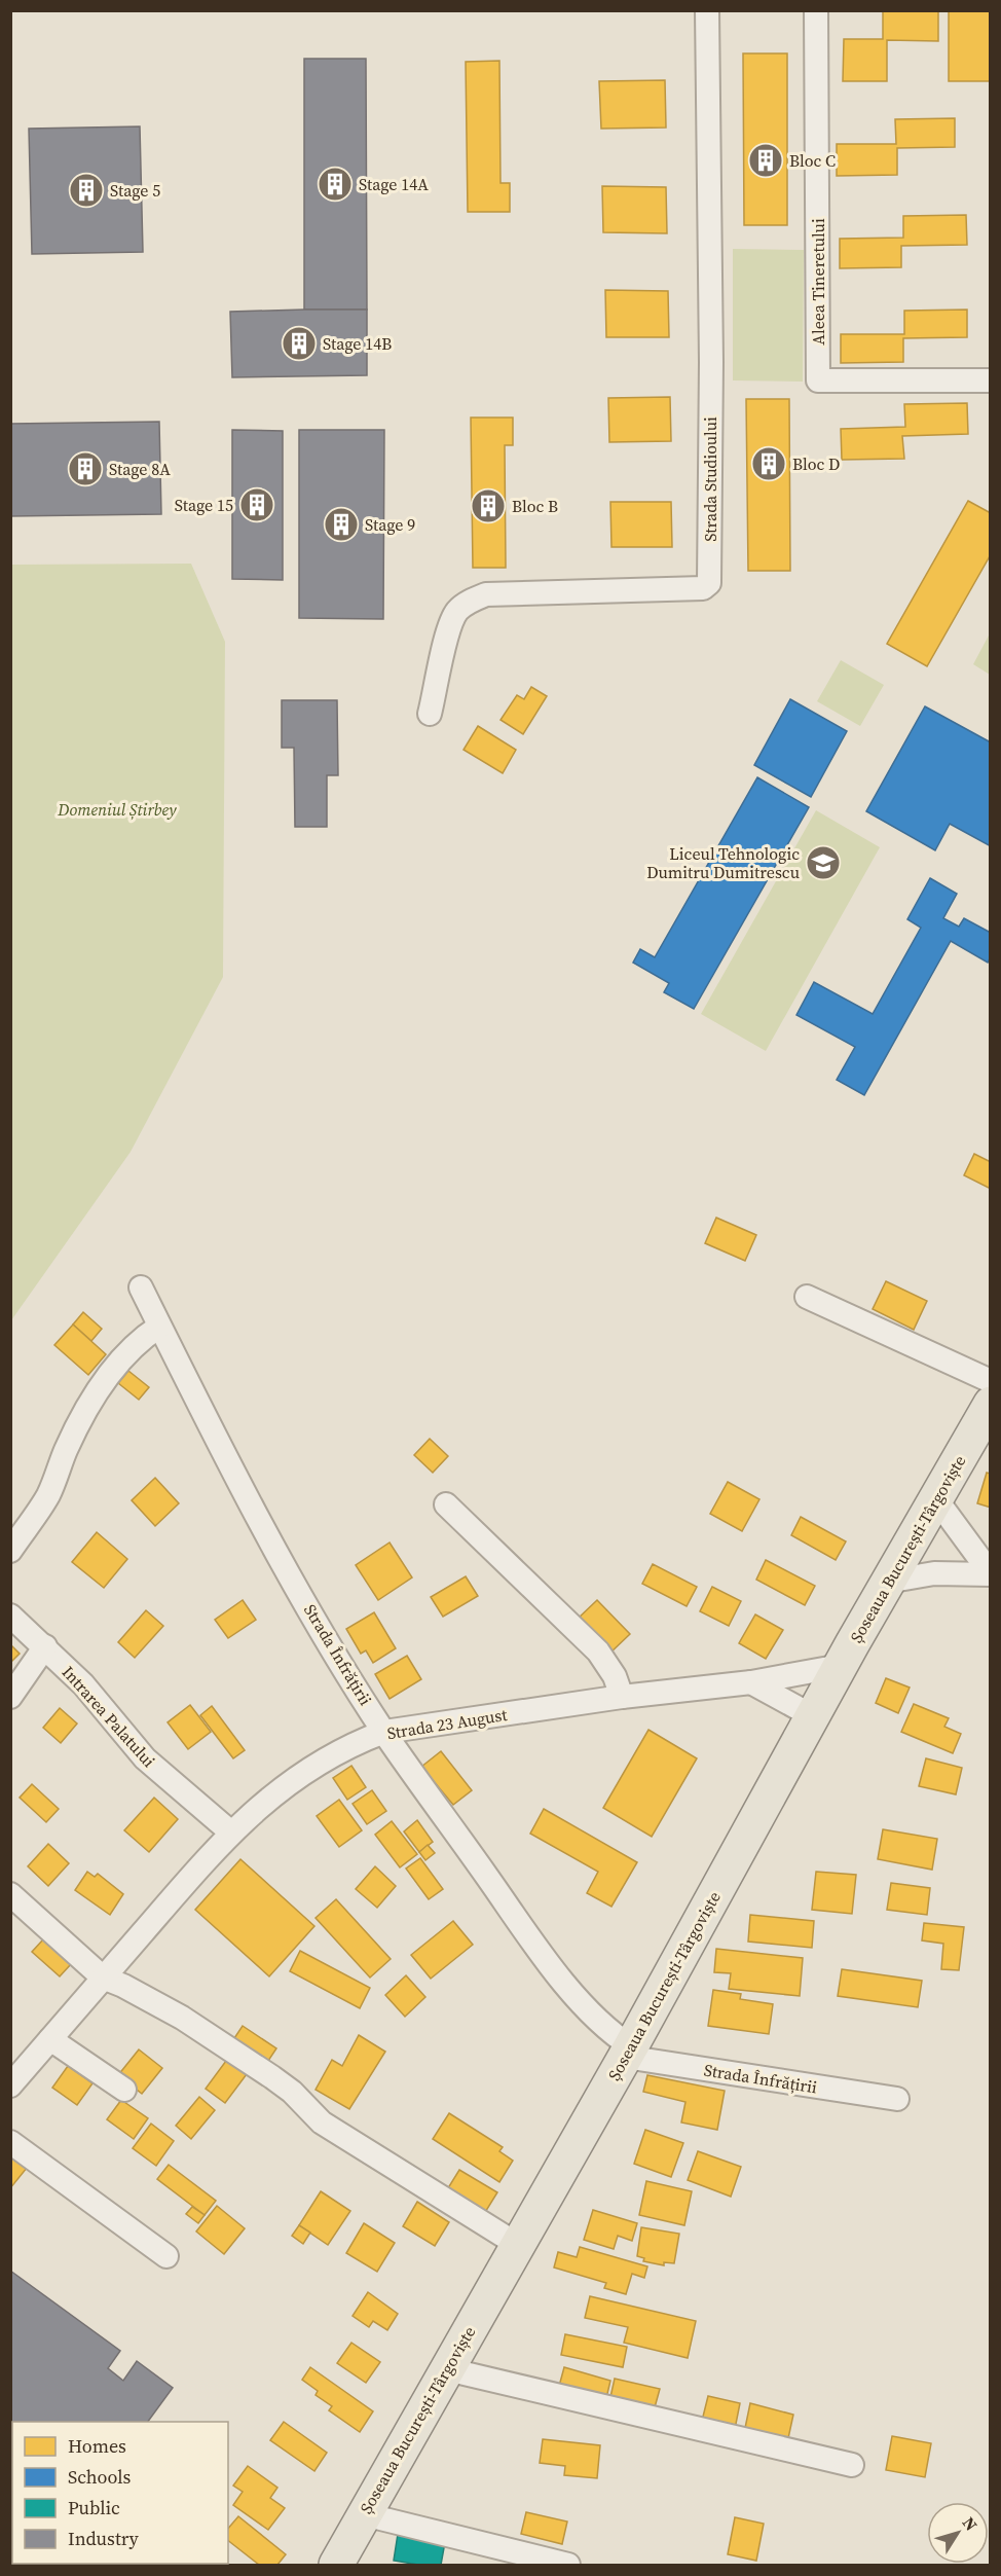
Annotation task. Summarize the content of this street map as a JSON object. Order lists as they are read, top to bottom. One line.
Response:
{"streets":{"main road":["Șoseaua București-Târgoviște"],"street":["Aleea Tineretului","Strada Studioului","Strada Înfrățirii","Intrarea Palatului","Strada 23 August"]},"crossings":[["Șoseaua București-Târgoviște","Strada Înfrățirii"],["Șoseaua București-Târgoviște","Strada 23 August"],["Strada Înfrățirii","Strada 23 August"],["Intrarea Palatului","Strada 23 August"]],"parks":["Domeniul Știrbey"],"places":{"building":["Bloc C","Stage 14A","Stage 5","Stage 14B","Bloc D","Stage 8A","Stage 15","Bloc B","Stage 9"],"school or university":["Liceul Tehnologic Dumitru Dumitrescu"]},"legend":["Homes","Schools","Public","Industry"],"north":"top right"}
